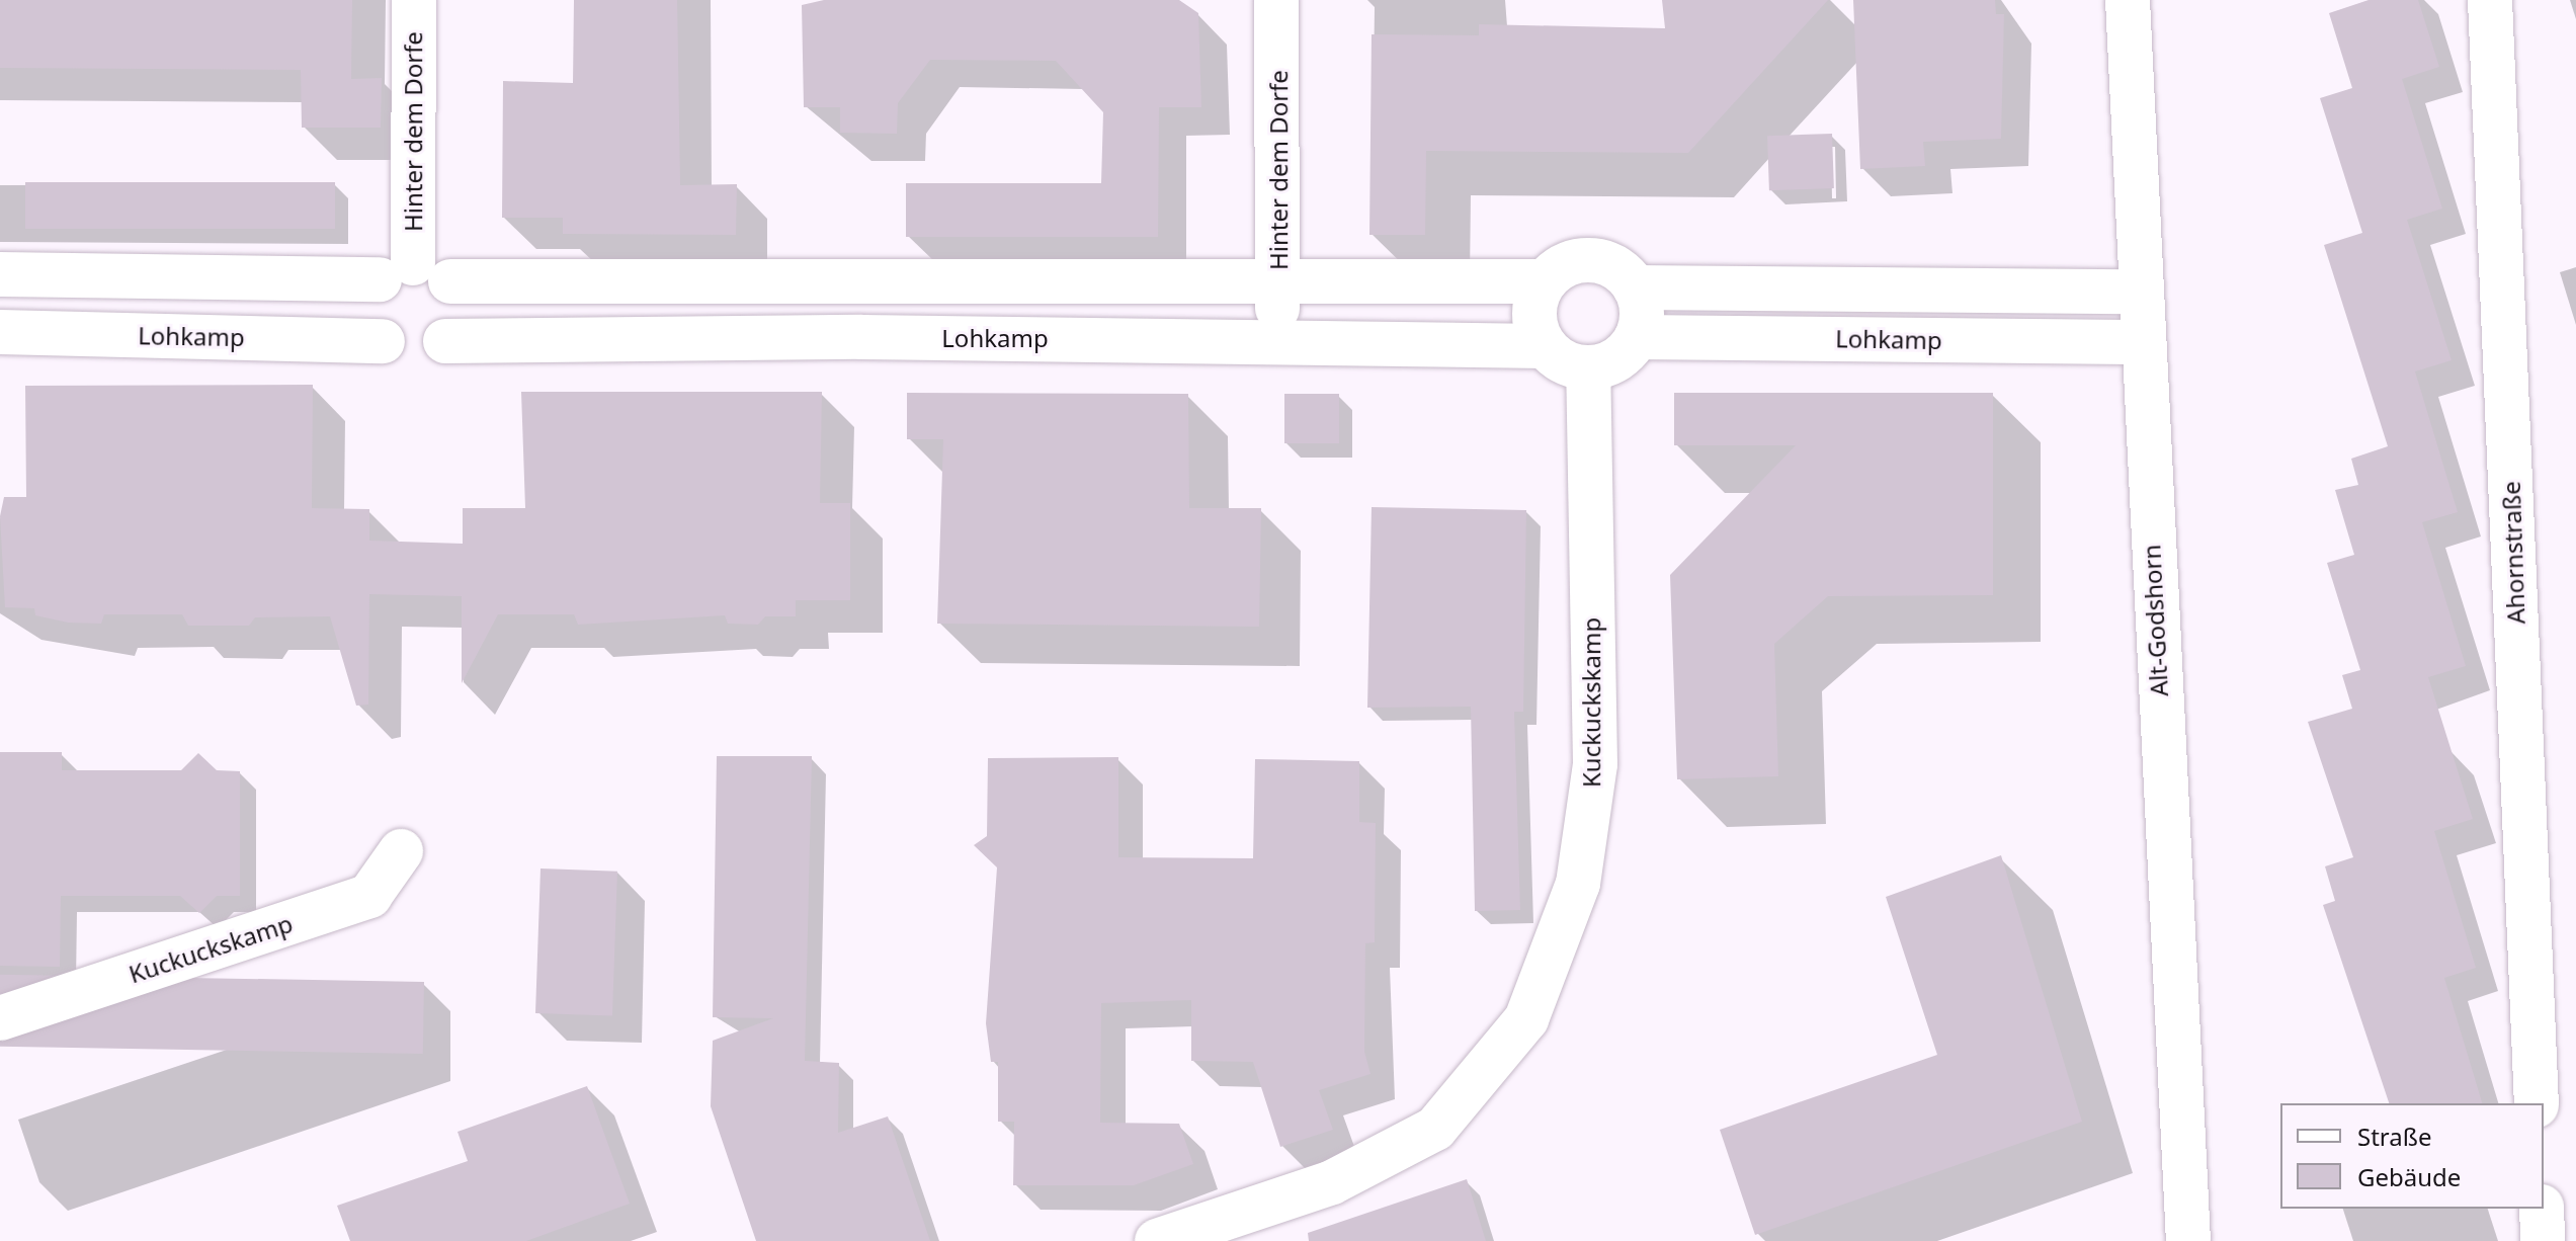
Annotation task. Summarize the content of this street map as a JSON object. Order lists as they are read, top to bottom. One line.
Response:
{"streets":{"street":["Hinter dem Dorfe","Lohkamp","Ahornstraße","Alt-Godshorn","Kuckuckskamp"]},"crossings":[["Hinter dem Dorfe","Lohkamp"],["Lohkamp","Alt-Godshorn"],["Lohkamp","Kuckuckskamp"]],"legend":["Straße","Gebäude"]}
